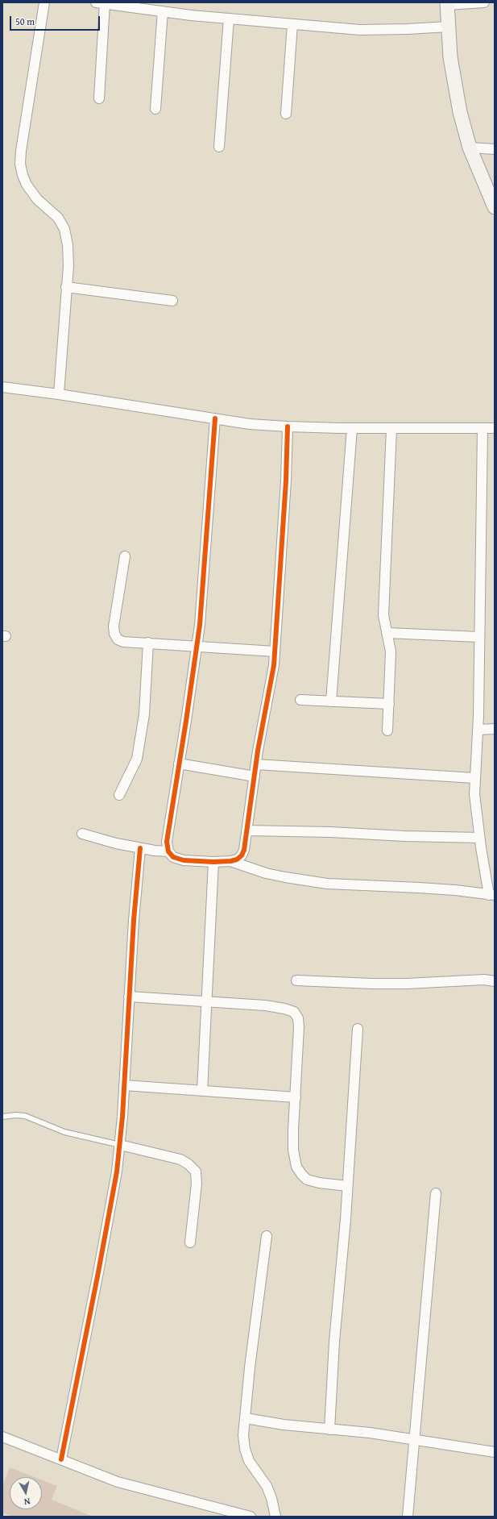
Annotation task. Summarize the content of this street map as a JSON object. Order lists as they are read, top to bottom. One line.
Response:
{"scale_bar":"50 m","north":"bottom"}
